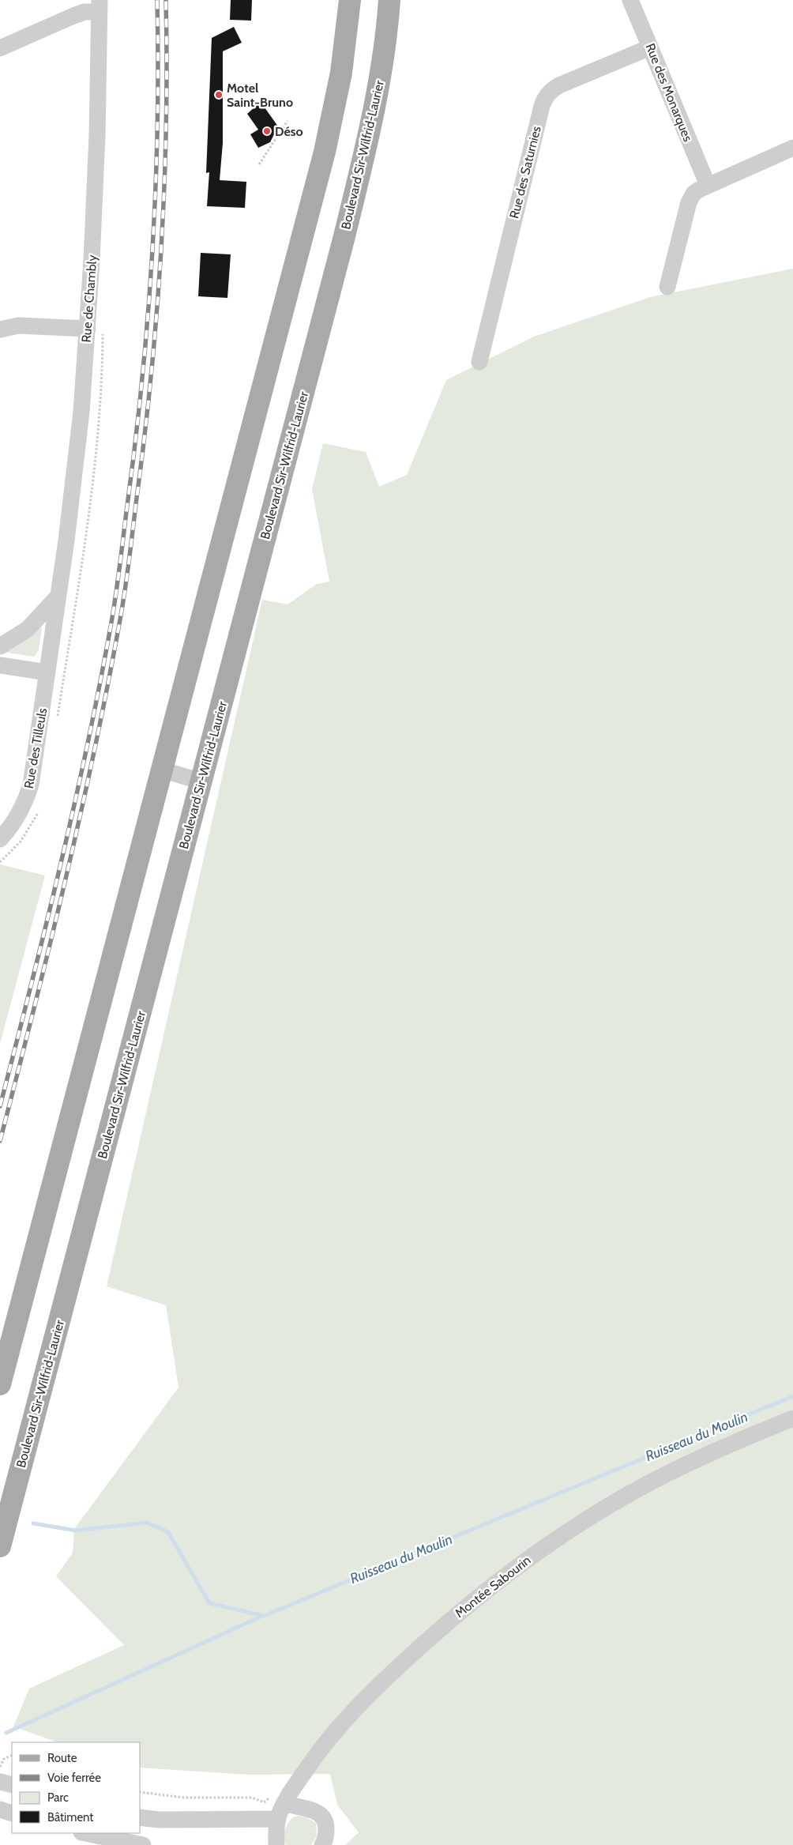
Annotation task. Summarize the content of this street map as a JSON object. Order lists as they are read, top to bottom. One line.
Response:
{"streets":{"main road":["Boulevard Sir-Wilfrid-Laurier"],"street":["Rue des Monarques","Rue des Saturnies","Rue de Chambly","Rue des Tilleuls","Montée Sabourin"]},"crossings":[["Rue des Monarques","Rue des Saturnies"],["Rue de Chambly","Rue des Tilleuls"]],"water":["Ruisseau du Moulin"],"places":["Motel Saint-Bruno","Déso"],"legend":["Route","Voie ferrée","Parc","Bâtiment"]}
